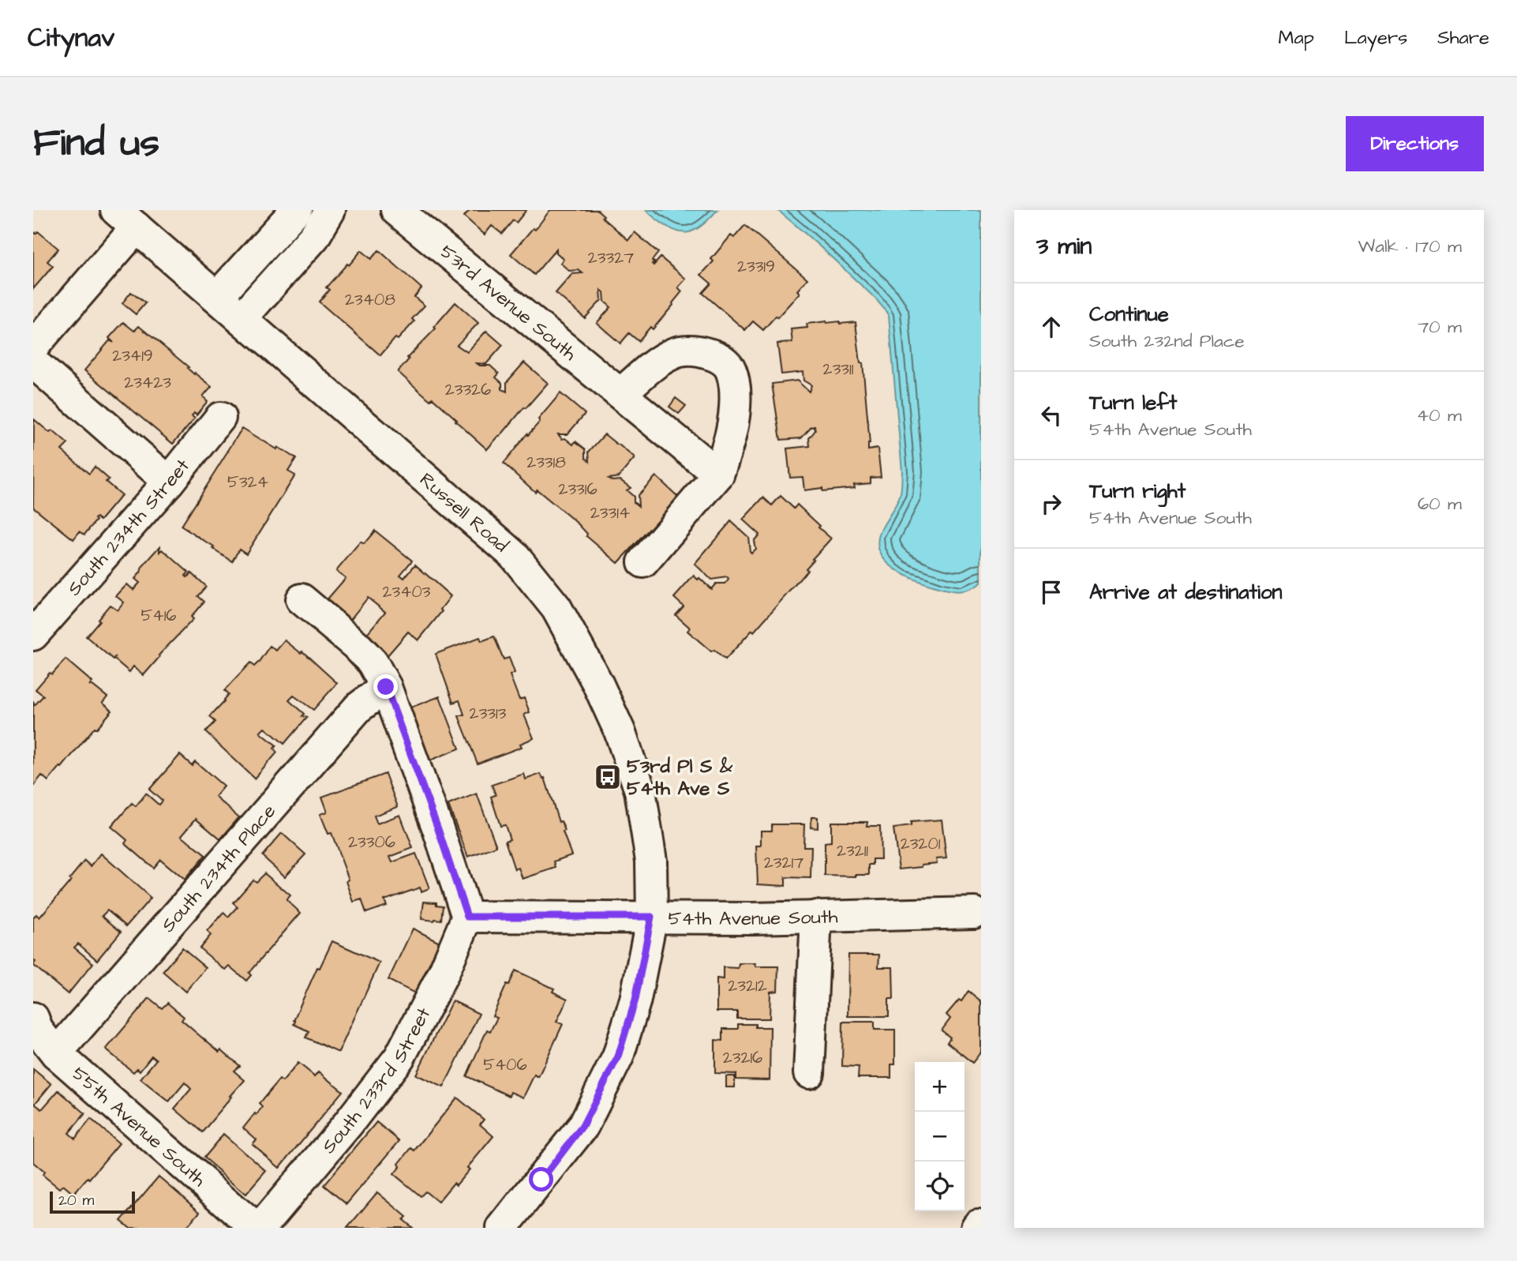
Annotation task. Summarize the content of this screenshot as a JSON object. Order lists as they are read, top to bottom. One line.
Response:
{"streets":{"street":["53rd Avenue South","Russell Road","South 234th Street","South 234th Place","54th Avenue South","South 233rd Street","55th Avenue South"]},"crossings":[["Russell Road","54th Avenue South"],["South 234th Place","55th Avenue South"],["54th Avenue South","South 233rd Street"]],"places":{"bus stop":["53rd Pl S & 54th Ave S"]},"house_numbers":["23327","23319","23408","23419","23311","23423","23326","23318","5324","23316","23314","23403","5416","23313","23306","23201","23211","23217","23212","23216","5406"],"scale_bar":"20 m","page":{"header":"Citynav","nav":["Map","Layers","Share"],"buttons":"Directions","title":"Find us","heading":["3 min","Walk · 170 m"],"list":[["Continue","South 232nd Place","70 m"],["Turn left","54th Avenue South","40 m"],["Turn right","54th Avenue South","60 m"],"Arrive at destination"],"map_buttons":["+","−"],"scale":"20 m"}}
